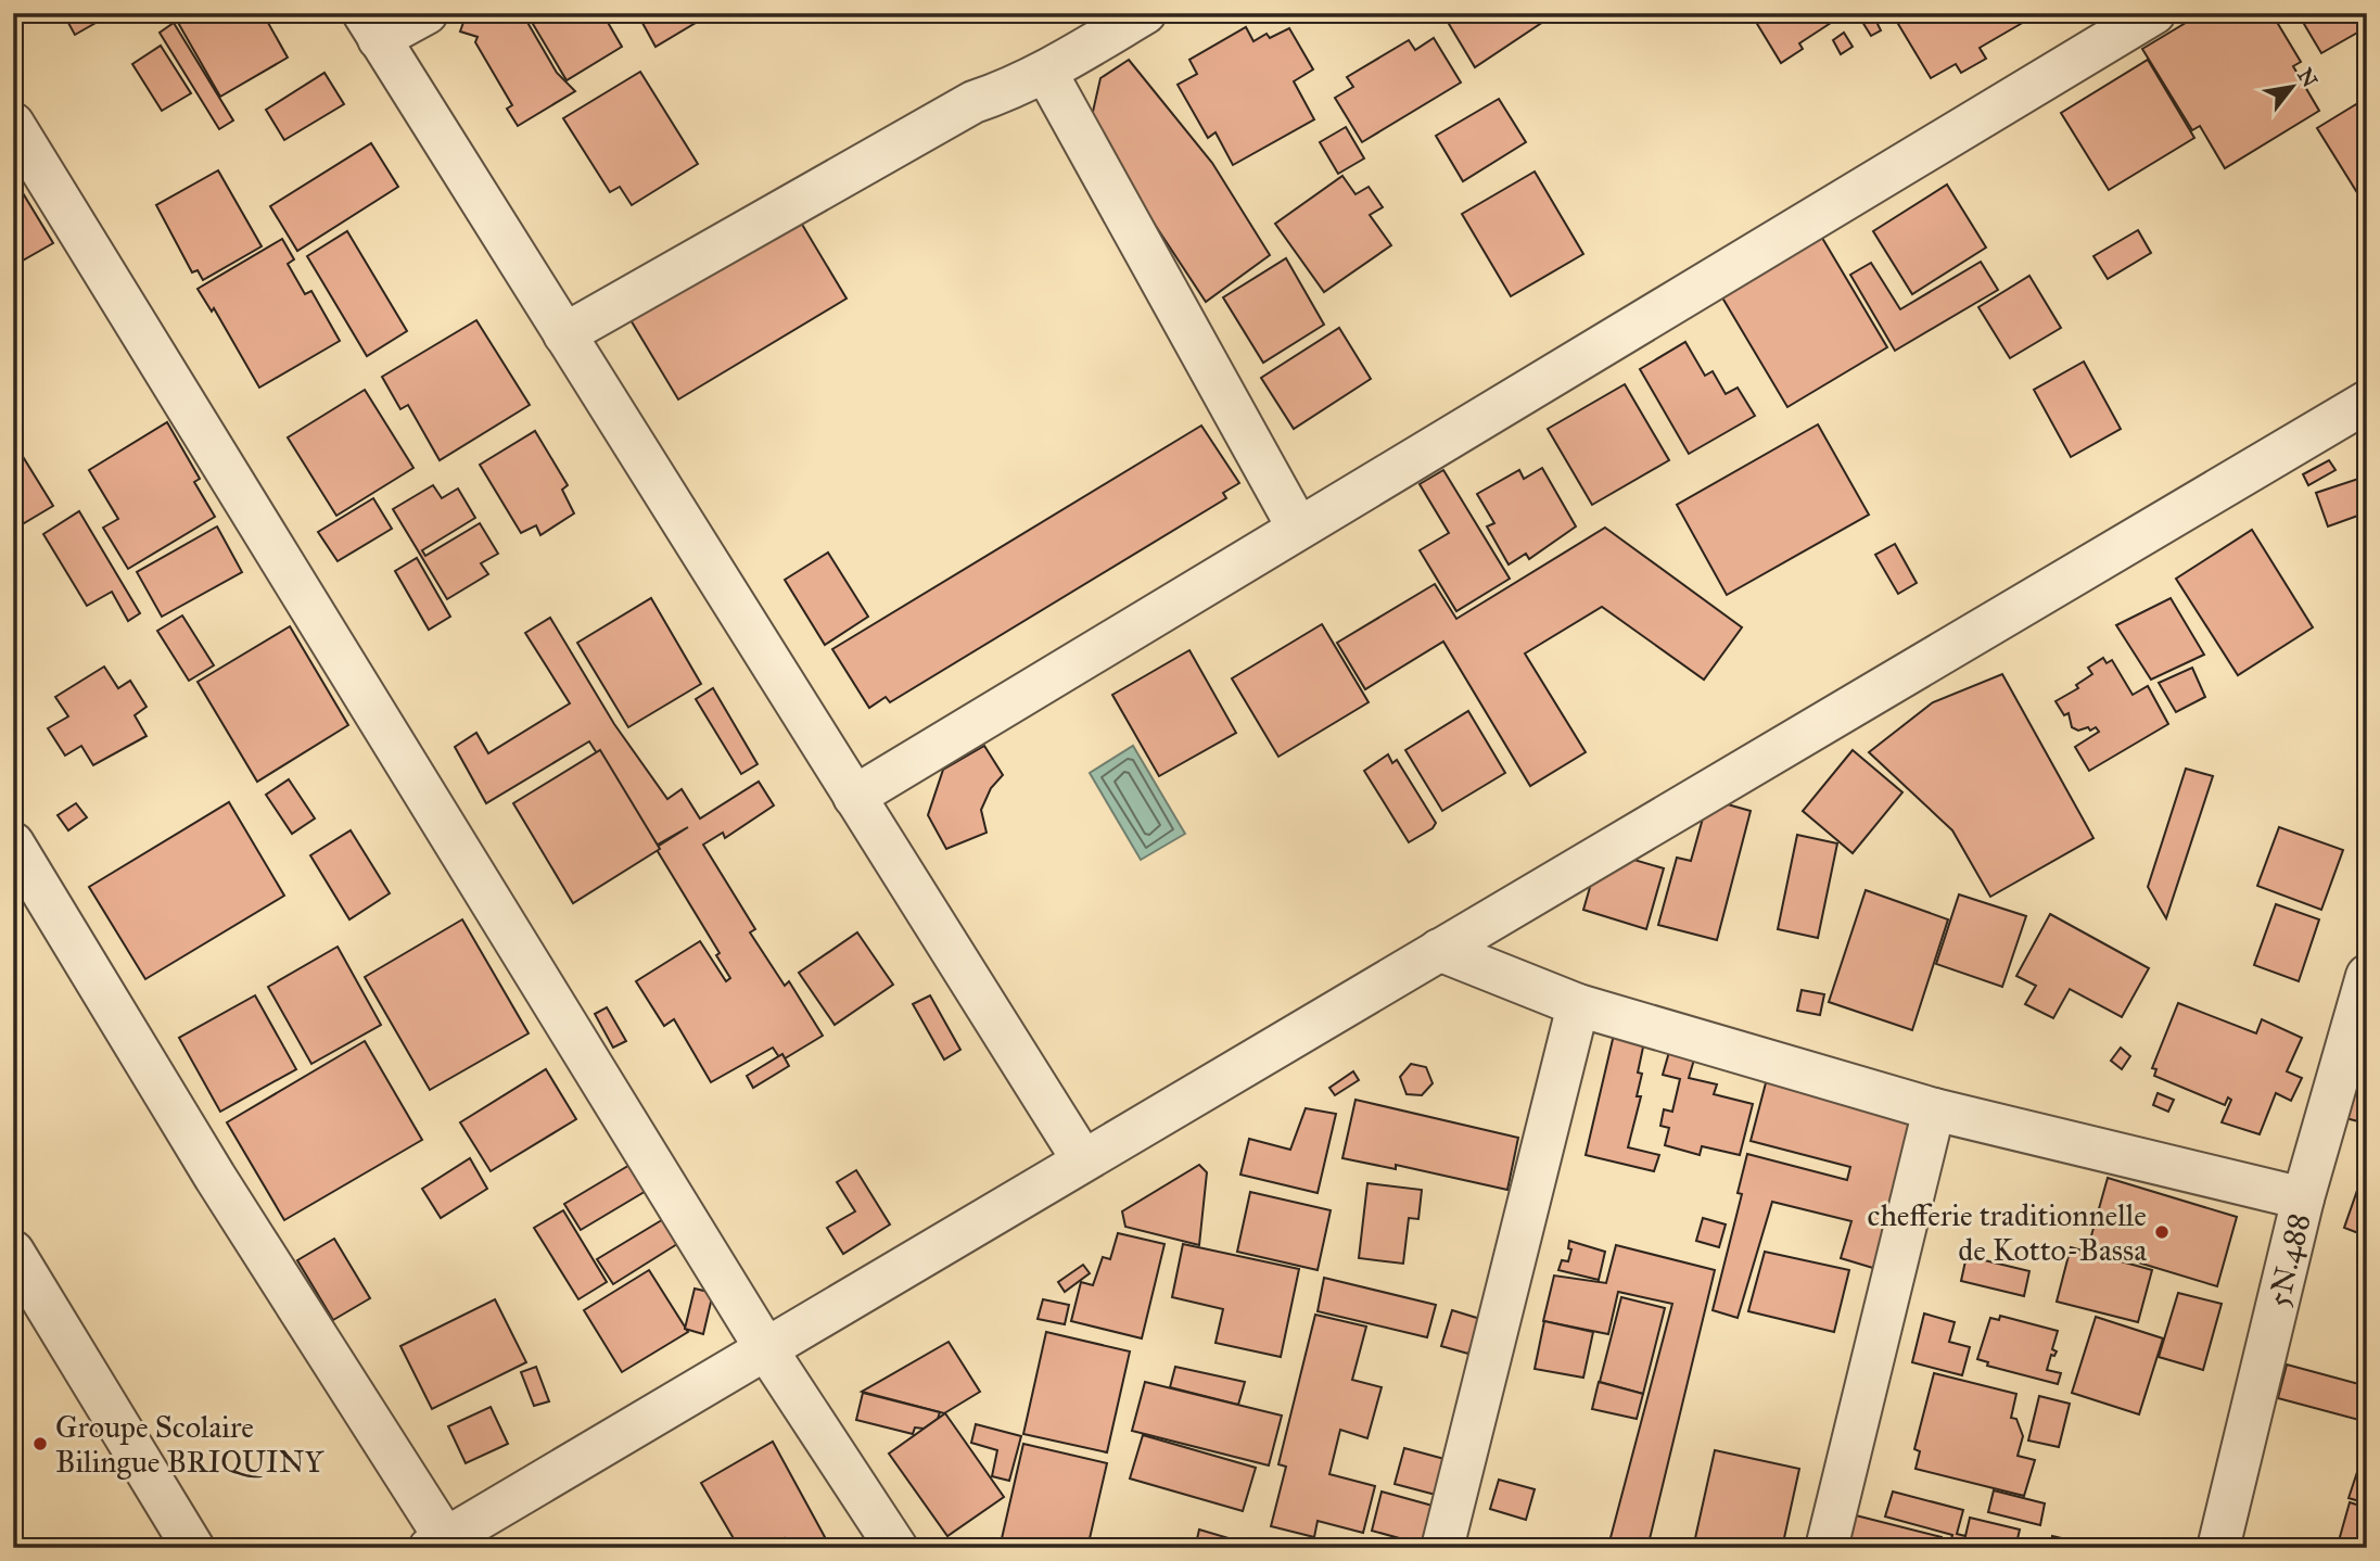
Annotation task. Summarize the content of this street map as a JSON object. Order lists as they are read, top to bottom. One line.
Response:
{"streets":{"street":["5N.488"]},"places":["chefferie traditionnelle de Kotto-Bassa","Groupe Scolaire Bilingue BRIQUINY"],"north":"top right"}
